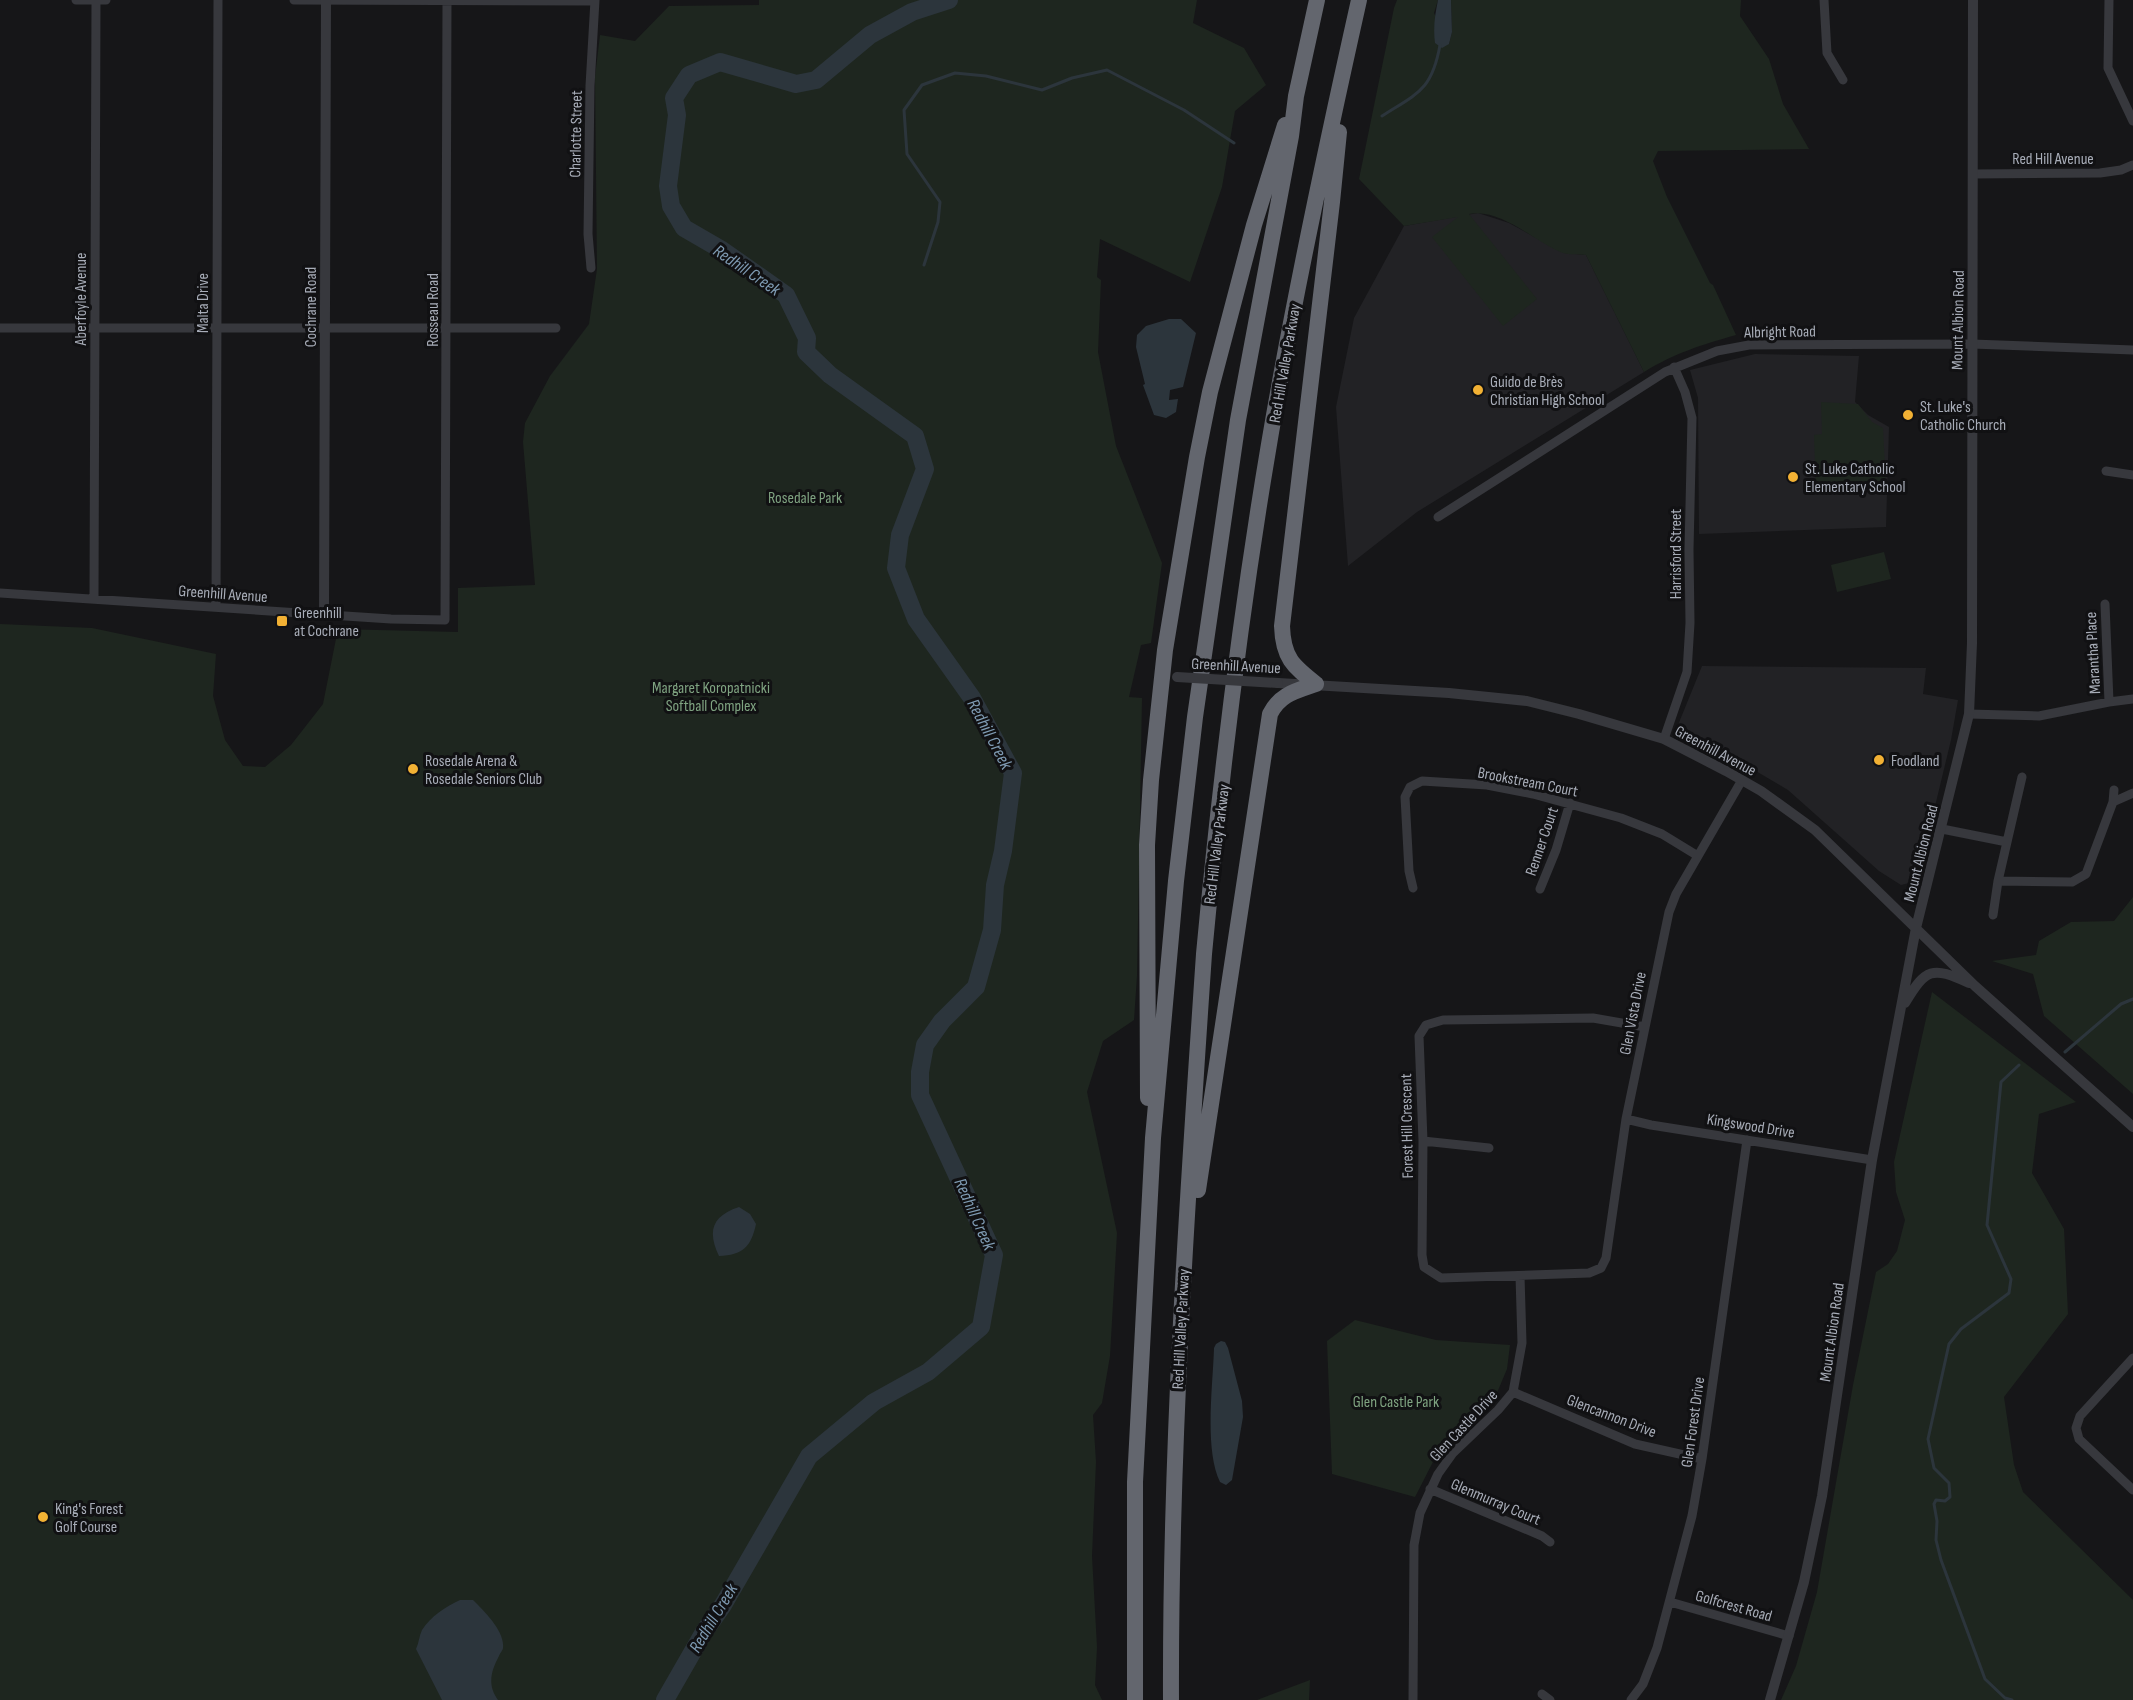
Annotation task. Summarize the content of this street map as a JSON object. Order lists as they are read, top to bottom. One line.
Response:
{"streets":{"highway":["Red Hill Valley Parkway"],"street":["Charlotte Street","Red Hill Avenue","Aberfoyle Avenue","Malta Drive","Cochrane Road","Rosseau Road","Mount Albion Road","Albright Road","Harrisford Street","Greenhill Avenue","Marantha Place","Brookstream Court","Renner Court","Glen Vista Drive","Kingswood Drive","Forest Hill Crescent","Glencannon Drive","Glen Forest Drive","Glen Castle Drive","Glenmurray Court","Golfcrest Road"]},"crossings":[["Red Hill Avenue","Mount Albion Road"],["Aberfoyle Avenue","Greenhill Avenue"],["Malta Drive","Greenhill Avenue"],["Cochrane Road","Greenhill Avenue"],["Rosseau Road","Greenhill Avenue"],["Mount Albion Road","Albright Road"],["Mount Albion Road","Greenhill Avenue"],["Mount Albion Road","Kingswood Drive"],["Mount Albion Road","Golfcrest Road"],["Albright Road","Harrisford Street"],["Harrisford Street","Greenhill Avenue"],["Greenhill Avenue","Glen Vista Drive"],["Brookstream Court","Renner Court"],["Brookstream Court","Glen Vista Drive"],["Glen Vista Drive","Kingswood Drive"],["Glen Vista Drive","Forest Hill Crescent"],["Kingswood Drive","Glen Forest Drive"],["Forest Hill Crescent","Glen Castle Drive"],["Glencannon Drive","Glen Forest Drive"],["Glencannon Drive","Glen Castle Drive"],["Glen Forest Drive","Golfcrest Road"],["Glen Castle Drive","Glenmurray Court"]],"water":["Redhill Creek"],"parks":["Rosedale Park","Margaret Koropatnicki Softball Complex","Glen Castle Park"],"places":{"other":["Guido de Brès Christian High School","St. Luke's Catholic Church","St. Luke Catholic Elementary School","Foodland","Rosedale Arena & Rosedale Seniors Club","King's Forest Golf Course"],"transit":["Greenhill at Cochrane"]}}
